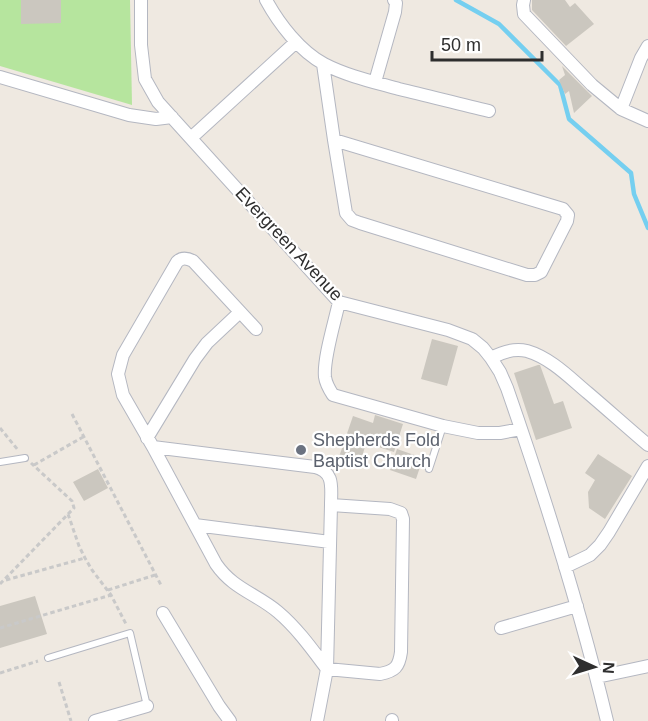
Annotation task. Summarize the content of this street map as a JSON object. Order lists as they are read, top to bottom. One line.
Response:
{"streets":{"street":["Evergreen Avenue"]},"places":["Shepherds Fold Baptist Church"],"scale_bar":"50 m","north":"right"}
